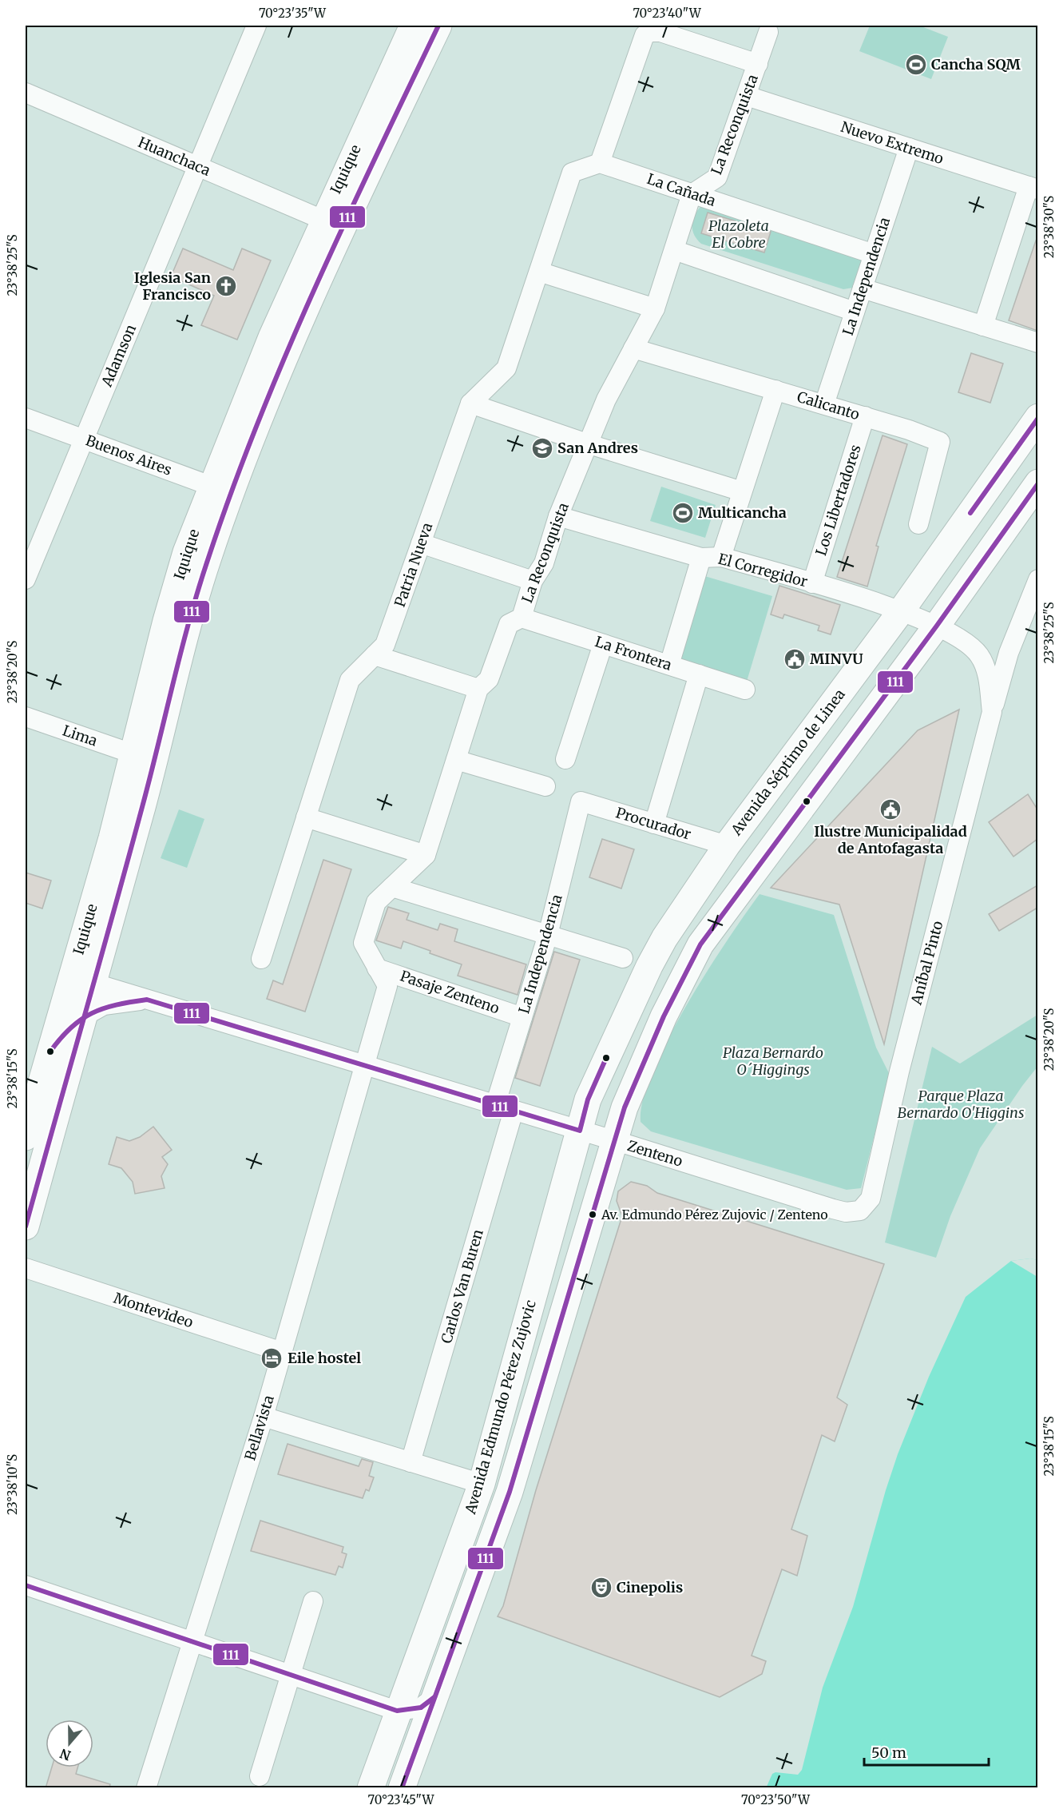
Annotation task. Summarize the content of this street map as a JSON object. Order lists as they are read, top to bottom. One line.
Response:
{"streets":{"main road":["Iquique","Avenida Séptimo de Linea","Avenida Edmundo Pérez Zujovic"],"street":["La Reconquista","Nuevo Extremo","Huanchaca","La Cañada","La Independencia","Adamson","Calicanto","Buenos Aires","Los Libertadores","Patria Nueva","El Corregidor","La Frontera","Lima","Procurador","Aníbal Pinto","Pasaje Zenteno","Zenteno","Carlos Van Buren","Montevideo","Bellavista"]},"crossings":[["La Reconquista","Nuevo Extremo"],["La Reconquista","La Cañada"],["La Reconquista","Calicanto"],["La Reconquista","El Corregidor"],["La Reconquista","La Frontera"],["La Reconquista","Pasaje Zenteno"],["La Reconquista","Zenteno"],["La Reconquista","Bellavista"],["Nuevo Extremo","La Independencia"],["Huanchaca","Iquique"],["Huanchaca","Adamson"],["Iquique","Buenos Aires"],["Iquique","Lima"],["Iquique","Zenteno"],["La Cañada","La Independencia"],["La Cañada","Patria Nueva"],["La Independencia","Calicanto"],["La Independencia","Procurador"],["La Independencia","Pasaje Zenteno"],["La Independencia","Zenteno"],["La Independencia","Carlos Van Buren"],["Adamson","Buenos Aires"],["Calicanto","Los Libertadores"],["Los Libertadores","El Corregidor"],["El Corregidor","Avenida Séptimo de Linea"],["El Corregidor","Aníbal Pinto"],["Avenida Séptimo de Linea","Procurador"],["Avenida Séptimo de Linea","Zenteno"],["Avenida Séptimo de Linea","Avenida Edmundo Pérez Zujovic"],["Aníbal Pinto","Zenteno"],["Zenteno","Carlos Van Buren"],["Zenteno","Avenida Edmundo Pérez Zujovic"],["Zenteno","Bellavista"],["Montevideo","Bellavista"]],"parks":["Plazoleta El Cobre","Plaza Bernardo O´Higgings","Parque Plaza Bernardo O'Higgins"],"places":{"sports":["Cancha SQM","Multicancha"],"church":["Iglesia San Francisco"],"school or university":["San Andres"],"public building":["MINVU","Ilustre Municipalidad de Antofagasta"],"other":["Av. Edmundo Pérez Zujovic / Zenteno"],"hotel":["Eile hostel"],"theatre":["Cinepolis"]},"lines":["transit line 111"],"scale_bar":"50 m","north":"bottom","coordinates":["70°23'35\"W","70°23'40\"W","23°38'30\"S","23°38'25\"S","23°38'20\"S","23°38'15\"S","23°38'10\"S","70°23'45\"W","70°23'50\"W"]}
